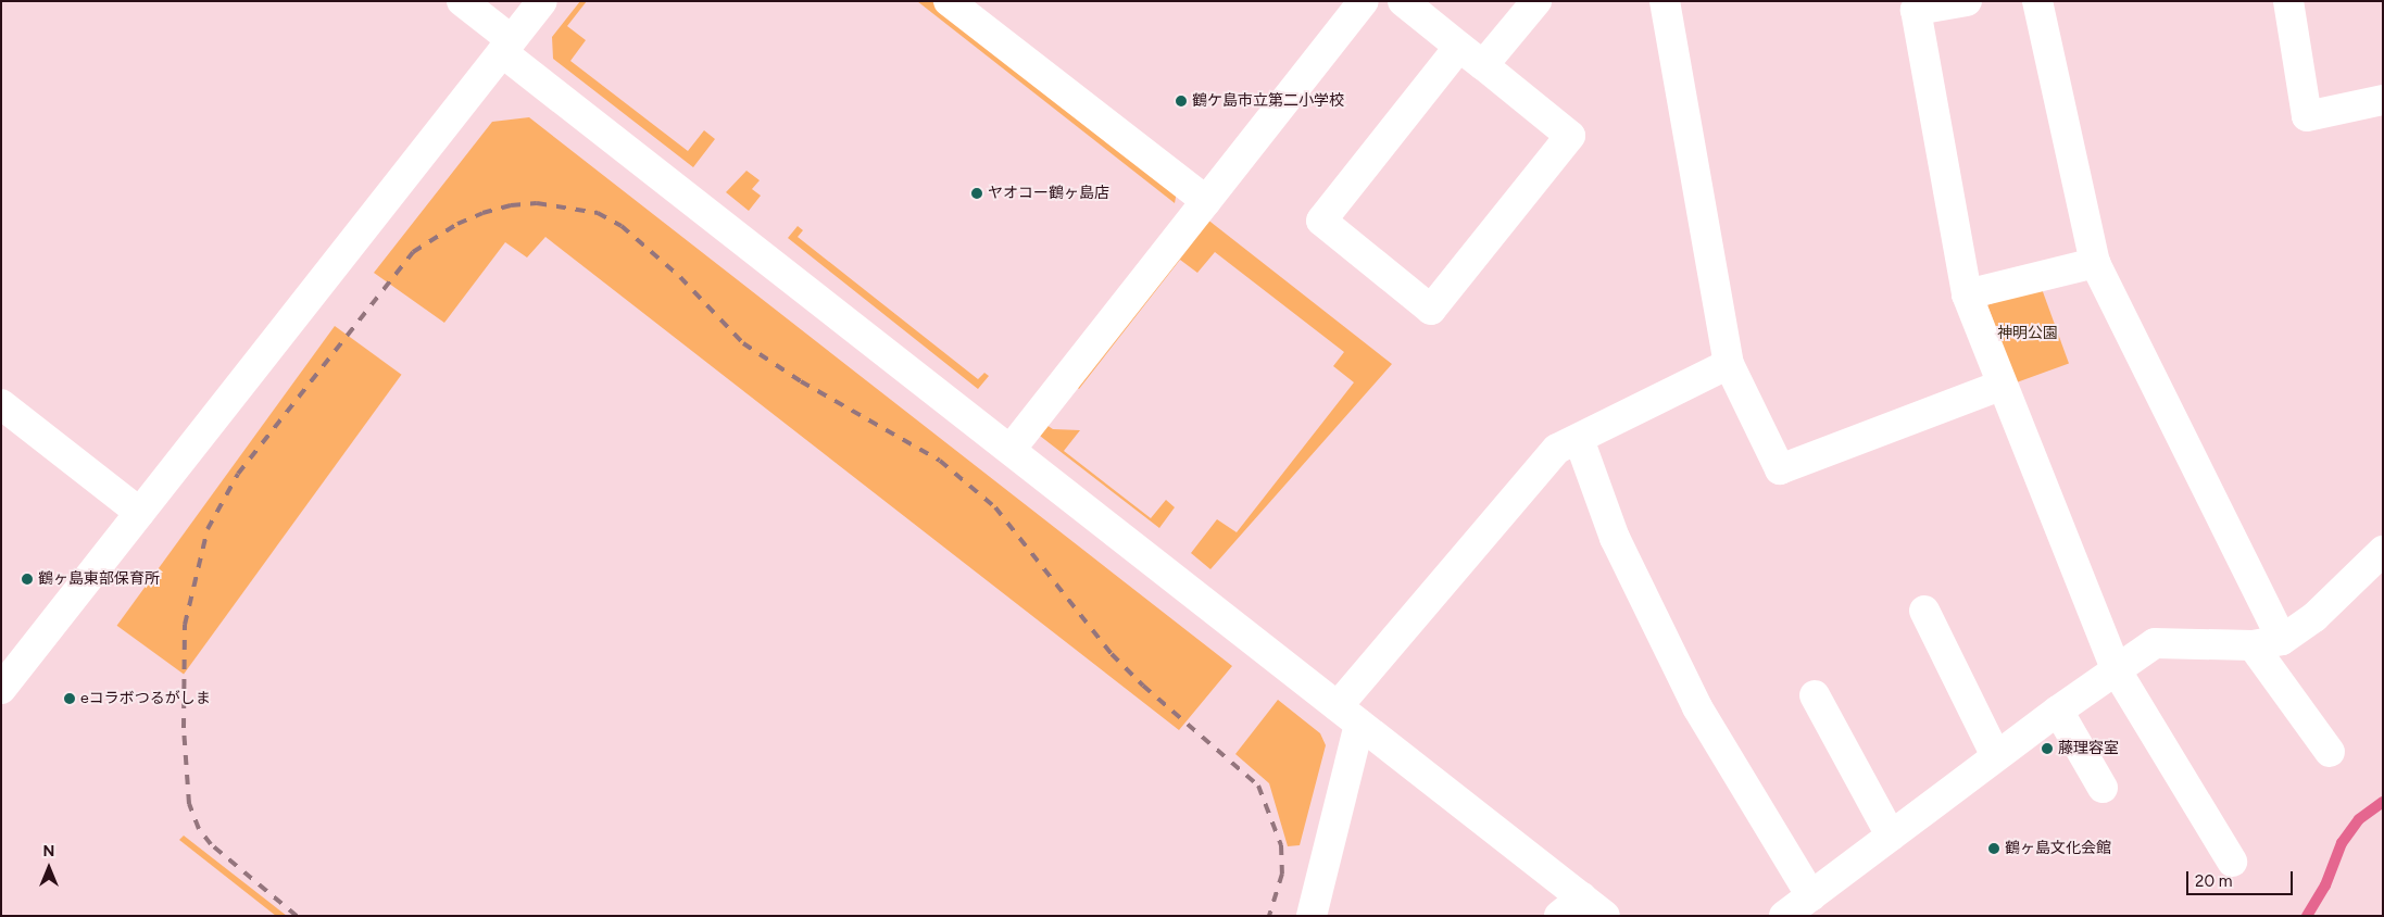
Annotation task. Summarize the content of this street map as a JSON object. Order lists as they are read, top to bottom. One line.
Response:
{"parks":["神明公園"],"places":["鶴ケ島市立第二小学校","ヤオコー鶴ヶ島店","鶴ヶ島東部保育所","eコラボつるがしま","藤理容室","鶴ヶ島文化会館"],"scale_bar":"20 m","north":"top"}
